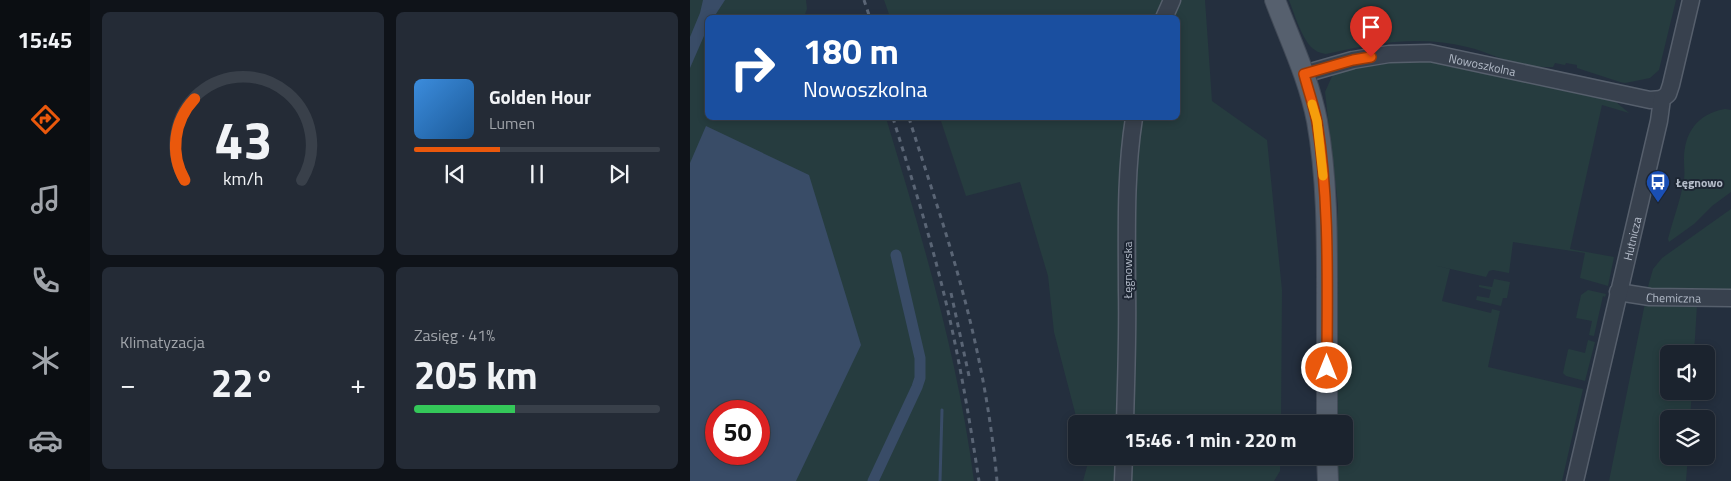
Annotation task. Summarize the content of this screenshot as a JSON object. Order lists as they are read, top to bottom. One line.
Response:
{"streets":{"street":["Nowoszkolna","Hutnicza","Łęgnowska","Chemiczna"]},"crossings":[["Nowoszkolna","Hutnicza"],["Hutnicza","Chemiczna"]],"places":{"bus stop":["Łęgnowo"]},"page":{"tabs":"15:45","turn":["180 m","Nowoszkolna"],"song":["Golden Hour","Lumen"],"tile":["Klimatyzacja",["Zasięg · 41%","205 km"]],"heat":["−","22°","+"],"limit":"50","trip":"15:46 · 1 min · 220 m","gauge":["43","km/h"]}}
